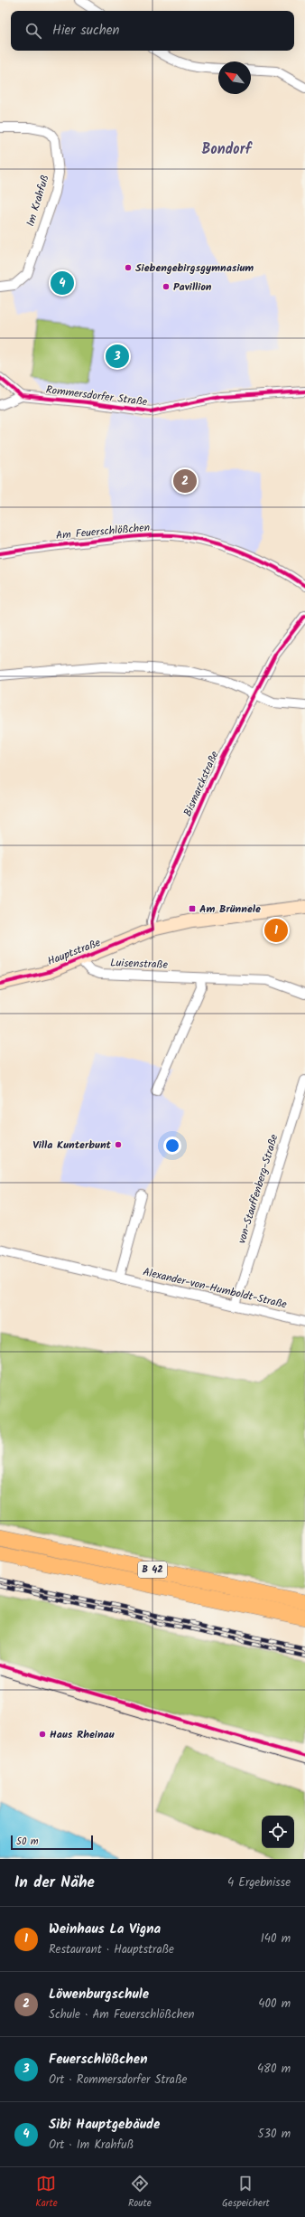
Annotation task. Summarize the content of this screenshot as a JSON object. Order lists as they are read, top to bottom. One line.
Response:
{"streets":{"highway":["B 42"],"main road":["Hauptstraße"],"street":["Im Krahfuß","Rommersdorfer Straße","Am Feuerschlößchen","Bismarckstraße","Luisenstraße","von-Stauffenberg-Straße","Alexander-von-Humboldt-Straße"]},"crossings":[["Bismarckstraße","Hauptstraße"],["Hauptstraße","Luisenstraße"],["von-Stauffenberg-Straße","Alexander-von-Humboldt-Straße"]],"districts":["Bondorf"],"places":{"other":["Siebengebirgsgymnasium","Pavillion","Villa Kunterbunt","Haus Rheinau"],"transit":["Am Brünnele"]},"scale_bar":"50 m","north":"top left","page":{"search":"Hier suchen","pins":["4","3","2","1"],"scale":"50 m","heading":["In der Nähe","4 Ergebnisse"],"list":[{"mark":"1","name":"Weinhaus La Vigna","note":"Restaurant · Hauptstraße","value":"140 m"},{"mark":"2","name":"Löwenburgschule","note":"Schule · Am Feuerschlößchen","value":"400 m"},{"mark":"3","name":"Feuerschlößchen","note":"Ort · Rommersdorfer Straße","value":"480 m"},{"mark":"4","name":"Sibi Hauptgebäude","note":"Ort · Im Krahfuß","value":"530 m"}],"nav":["Karte","Route","Gespeichert"]}}
